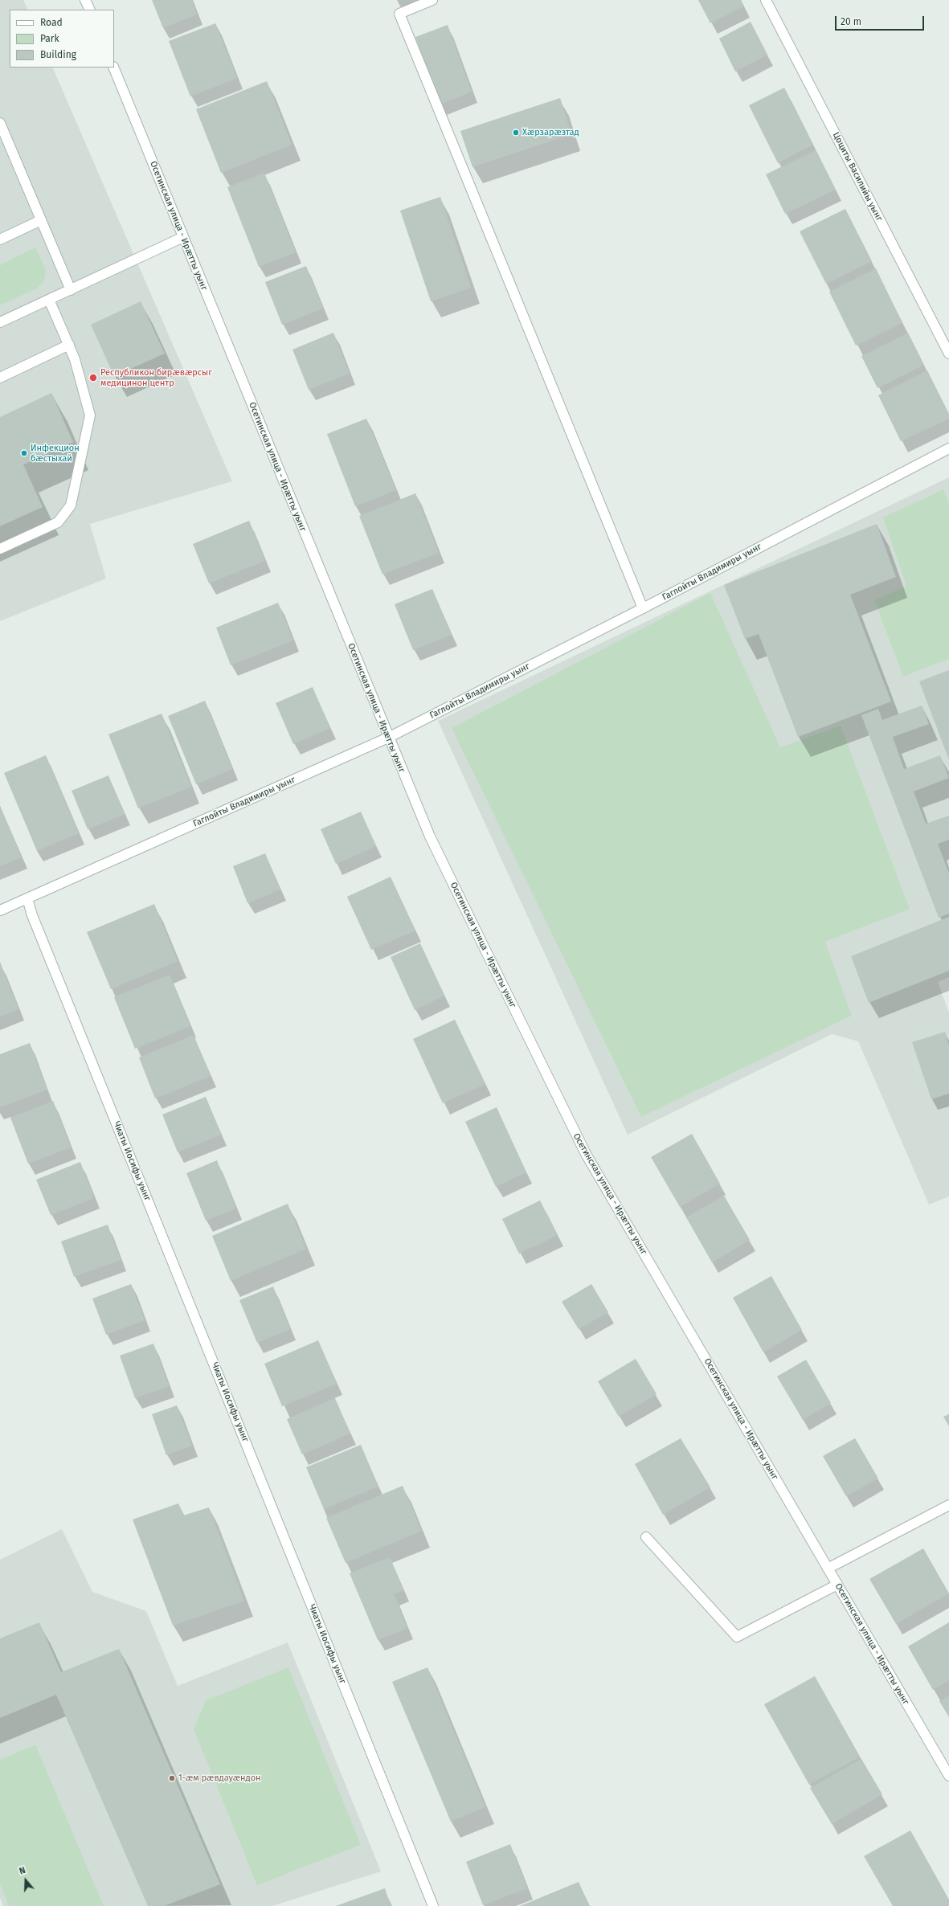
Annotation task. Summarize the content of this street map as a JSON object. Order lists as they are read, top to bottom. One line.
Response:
{"streets":{"street":["Цоциты Василийы уынг","Осетинская улица - Ирæтты уынг","Гаглойты Владимиры уынг","Чиаты Иосифы уынг"]},"crossings":[["Осетинская улица - Ирæтты уынг","Гаглойты Владимиры уынг"],["Гаглойты Владимиры уынг","Чиаты Иосифы уынг"]],"places":["Хæрзарæзтад","Республикон бирæвæрсыг медицинон центр","Инфекцион бæстыхай","1-æм рӕвдауӕндон"],"legend":["Road","Park","Building"],"scale_bar":"20 m","north":"top"}
